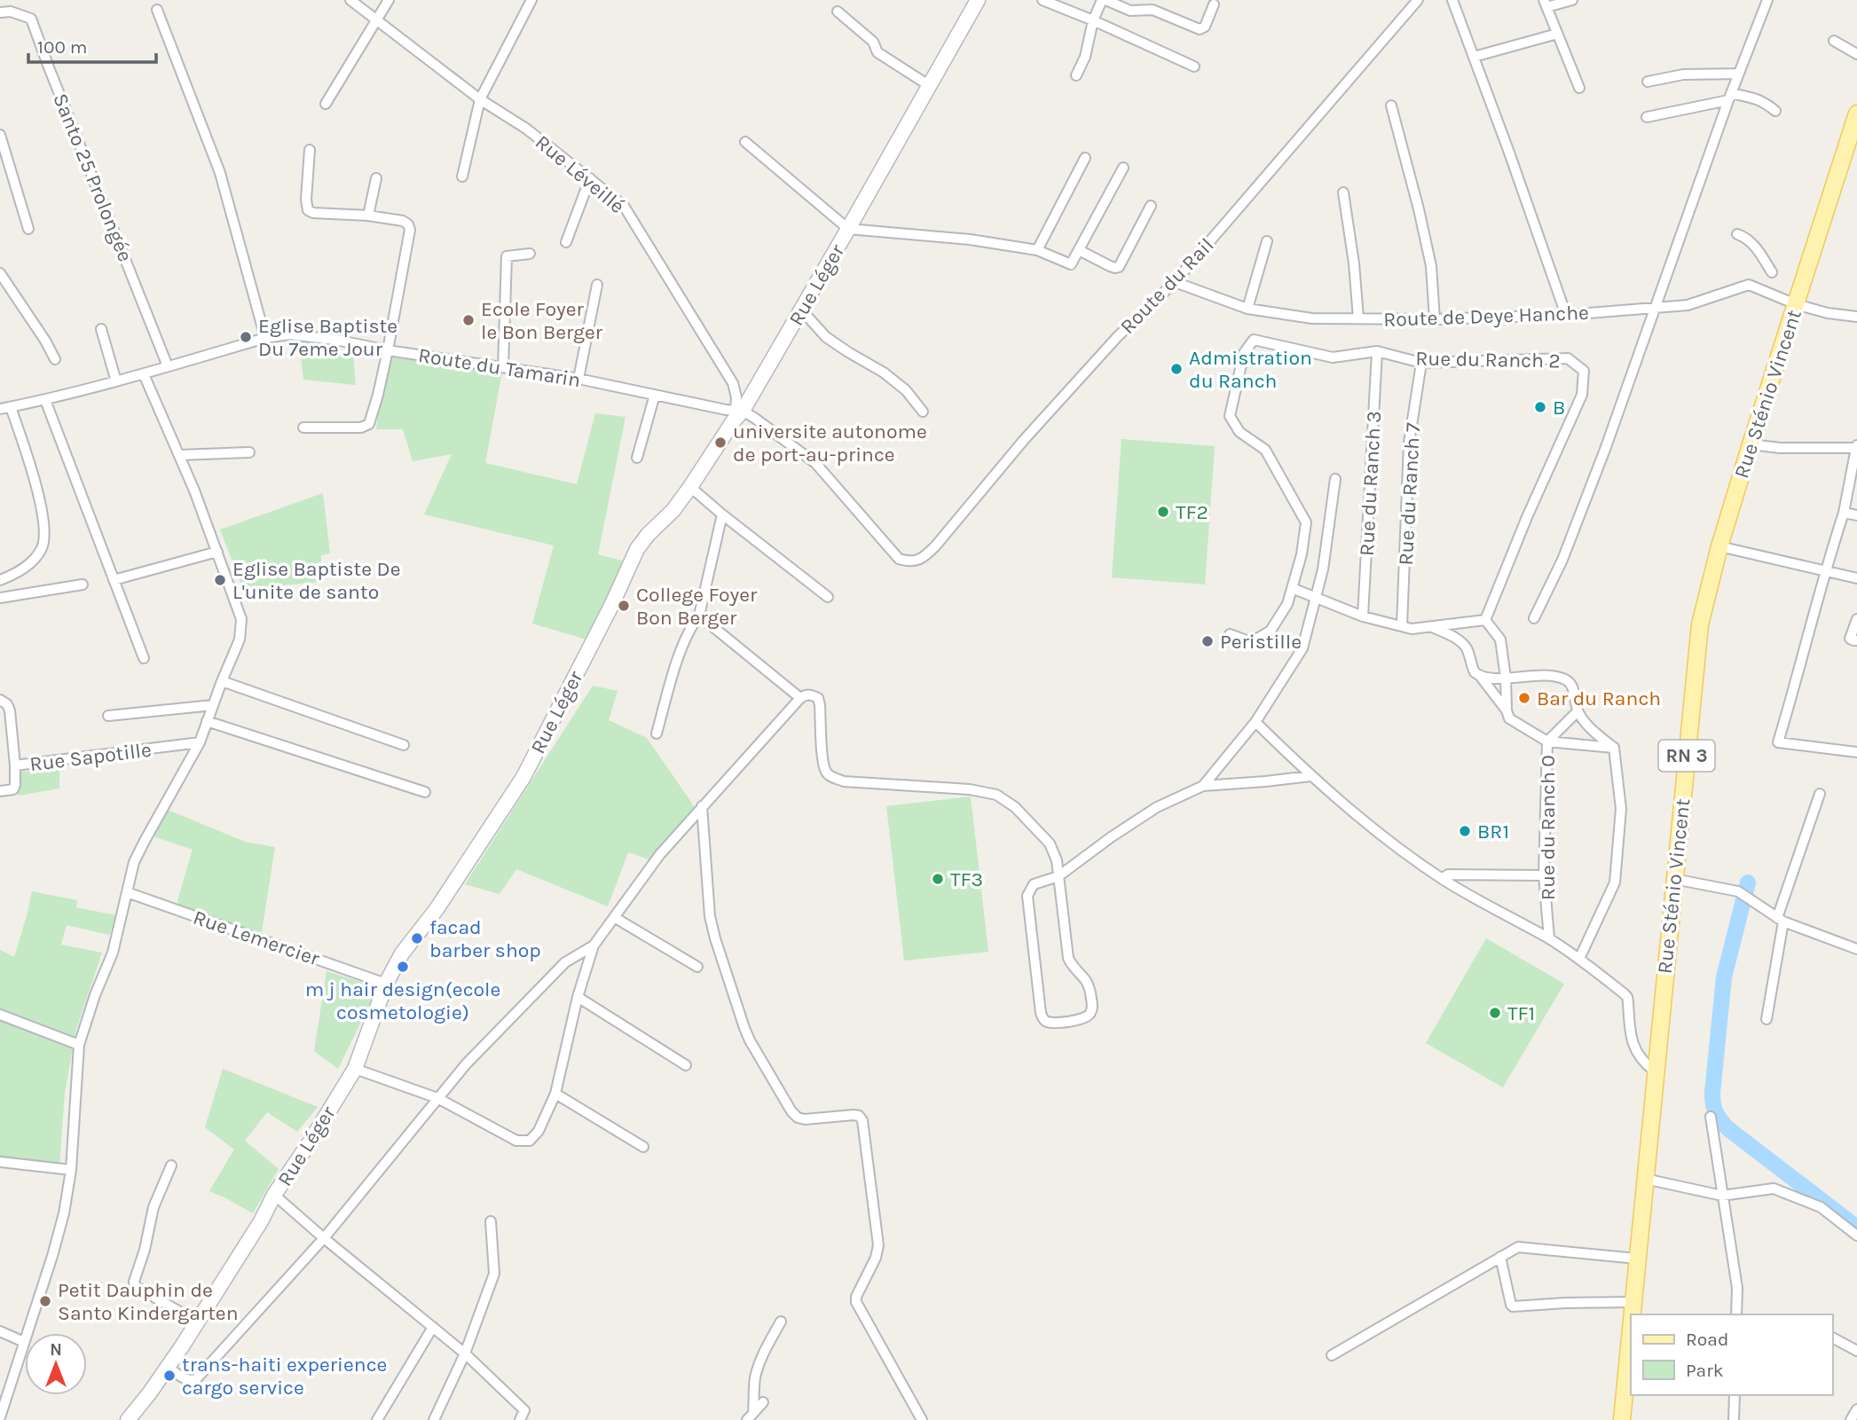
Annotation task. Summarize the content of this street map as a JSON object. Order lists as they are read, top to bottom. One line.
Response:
{"streets":{"main road":["Rue Sténio Vincent","RN 3"],"street":["Rue Léveillé","Santo 25 Prolongée","Rue Léger","Route du Rail","Route de Deye Hanche","Rue du Ranch 2","Route du Tamarin","Rue du Ranch 3","Rue du Ranch 7","Rue Sapotille","Rue du Ranch 0","Rue Lemercier"]},"crossings":[["Rue Léveillé","Rue Léger"],["Rue Léveillé","Route du Tamarin"],["Santo 25 Prolongée","Route du Tamarin"],["Rue Léger","Route du Tamarin"],["Rue Léger","Rue Lemercier"],["Route du Rail","Route de Deye Hanche"],["Route du Rail","Route du Tamarin"],["Route de Deye Hanche","Rue Sténio Vincent"],["Rue du Ranch 2","Rue du Ranch 3"],["Rue du Ranch 2","Rue du Ranch 7"]],"places":["Ecole Foyer le Bon Berger","Eglise Baptiste Du 7eme Jour","Admistration du Ranch","B","universite autonome de port-au-prince","TF2","Eglise Baptiste De L'unite de santo","College Foyer Bon Berger","Peristille","Bar du Ranch","BR1","TF3","facad barber shop","m j hair design(ecole cosmetologie)","TF1","Petit Dauphin de Santo Kindergarten","trans-haiti experience cargo service"],"legend":["Road","Park"],"scale_bar":"100 m","north":"top"}
